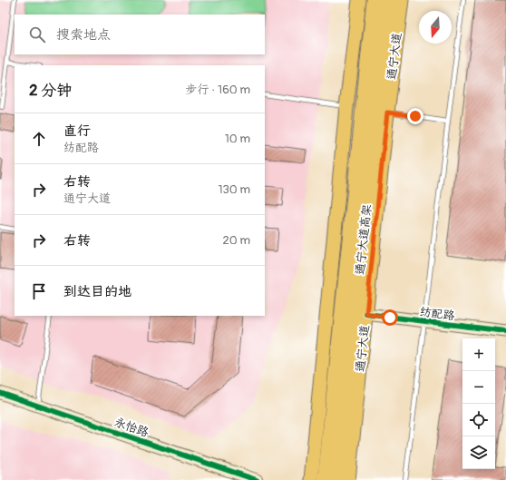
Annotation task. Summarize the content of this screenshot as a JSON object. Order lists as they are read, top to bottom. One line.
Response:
{"streets":{"highway":["通宁大道高架"],"main road":["通宁大道"],"street":["纺配路","永怡路"]},"crossings":[["通宁大道","纺配路"]],"north":"bottom","page":{"search":"搜索地点","heading":["2 分钟","步行 · 160 m"],"list":[["直行","纺配路","10 m"],["右转","通宁大道","130 m"],["右转","20 m"],"到达目的地"],"map_buttons":["+","−"]}}
